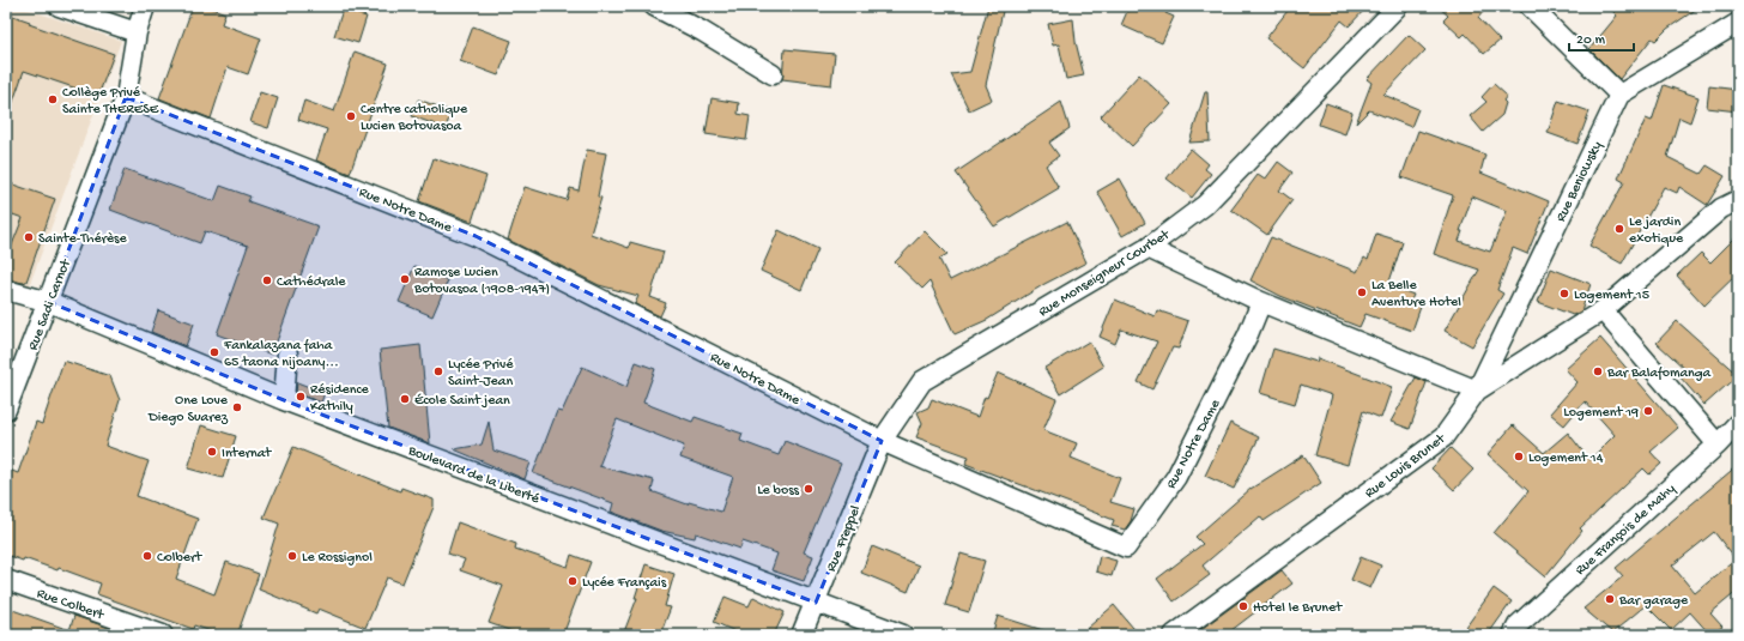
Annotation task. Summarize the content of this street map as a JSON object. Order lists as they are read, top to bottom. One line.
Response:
{"streets":{"street":["Rue Beniowsky","Rue Notre Dame","Rue Monseigneur Courbet","Rue Sadi Carnot","Rue Louis Brunet","Boulevard de la Liberté","Rue François de Mahy","Rue Freppel","Rue Colbert"]},"crossings":[["Rue Beniowsky","Rue Louis Brunet"],["Rue Notre Dame","Rue Monseigneur Courbet"],["Rue Notre Dame","Rue Sadi Carnot"],["Rue Notre Dame","Rue Freppel"],["Rue Monseigneur Courbet","Rue Freppel"],["Rue Sadi Carnot","Boulevard de la Liberté"],["Boulevard de la Liberté","Rue Freppel"]],"places":["Collège Privé Sainte THERESE","Centre catholique Lucien Botovasoa","Le jardin exotique","Sainte-Thérèse","Ramose Lucien Botovasoa (1908-1947)","Cathédrale","La Belle Aventure Hotel","Logement 15","Fankalazana faha 65 taona nijoany...","Lycée Privé Saint-Jean","Bar Balafomanga","Résidence Kathily","École Saint jean","One Love Diego Suarez","Logement 19","Internat","Logement 14","Le boss","Colbert","Le Rossignol","Lycée Français","Bar garage","Hotel le Brunet"],"scale_bar":"20 m"}
